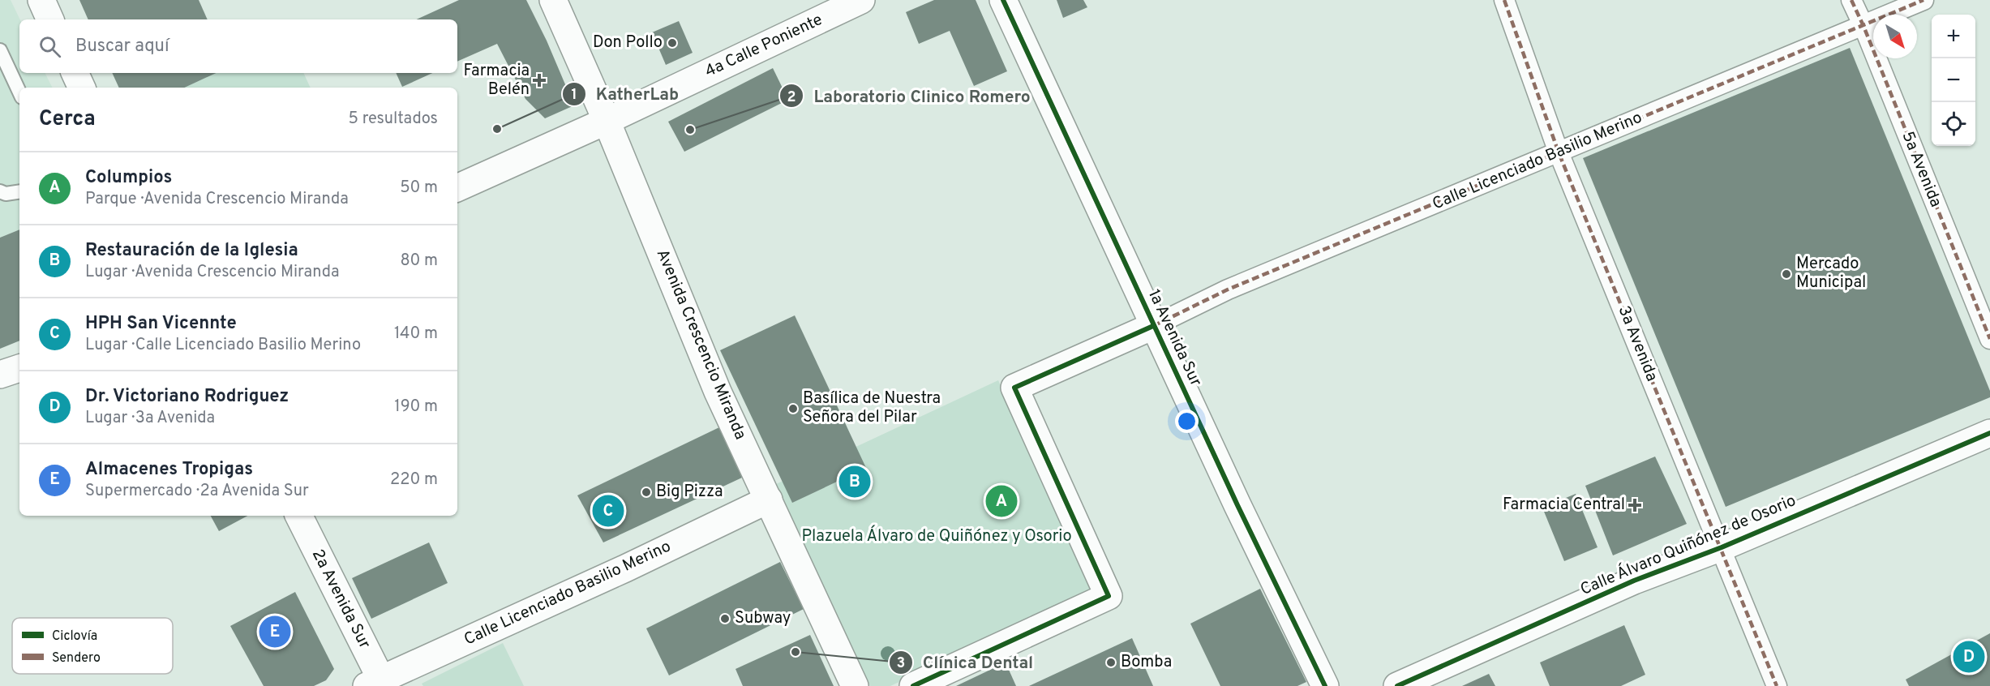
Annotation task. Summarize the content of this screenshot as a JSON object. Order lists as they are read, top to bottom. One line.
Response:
{"streets":{"street":["4a Calle Poniente","Calle Licenciado Basilio Merino","5a Avenida","1a Avenida Sur","3a Avenida","Avenida Crescencio Miranda","Calle Álvaro Quiñónez de Osorio","2a Avenida Sur"]},"crossings":[["4a Calle Poniente","Avenida Crescencio Miranda"],["Calle Licenciado Basilio Merino","5a Avenida"],["Calle Licenciado Basilio Merino","1a Avenida Sur"],["Calle Licenciado Basilio Merino","3a Avenida"],["Calle Licenciado Basilio Merino","Avenida Crescencio Miranda"],["Calle Licenciado Basilio Merino","2a Avenida Sur"],["3a Avenida","Calle Álvaro Quiñónez de Osorio"]],"parks":["Plazuela Álvaro de Quiñónez y Osorio"],"places":{"other":["Don Pollo","KatherLab","Laboratorio Clinico Romero","Mercado Municipal","Basílica de Nuestra Señora del Pilar","Big Pizza","Subway","Clínica Dental","Bomba"],"health":["Farmacia Belén","Farmacia Central"]},"legend":["Ciclovía","Sendero"],"north":"bottom right","page":{"map_buttons":["+","−"],"search":"Buscar aquí","heading":["Cerca","5 resultados"],"list":[{"mark":"A","name":"Columpios","note":"Parque · Avenida Crescencio Miranda","value":"50 m"},{"mark":"B","name":"Restauración de la Iglesia","note":"Lugar · Avenida Crescencio Miranda","value":"80 m"},{"mark":"C","name":"HPH San Vicennte","note":"Lugar · Calle Licenciado Basilio Merino","value":"140 m"},{"mark":"D","name":"Dr. Victoriano Rodriguez","note":"Lugar · 3a Avenida","value":"190 m"},{"mark":"E","name":"Almacenes Tropigas","note":"Supermercado · 2a Avenida Sur","value":"220 m"}],"pins":["B","A","C","E","D"]}}
